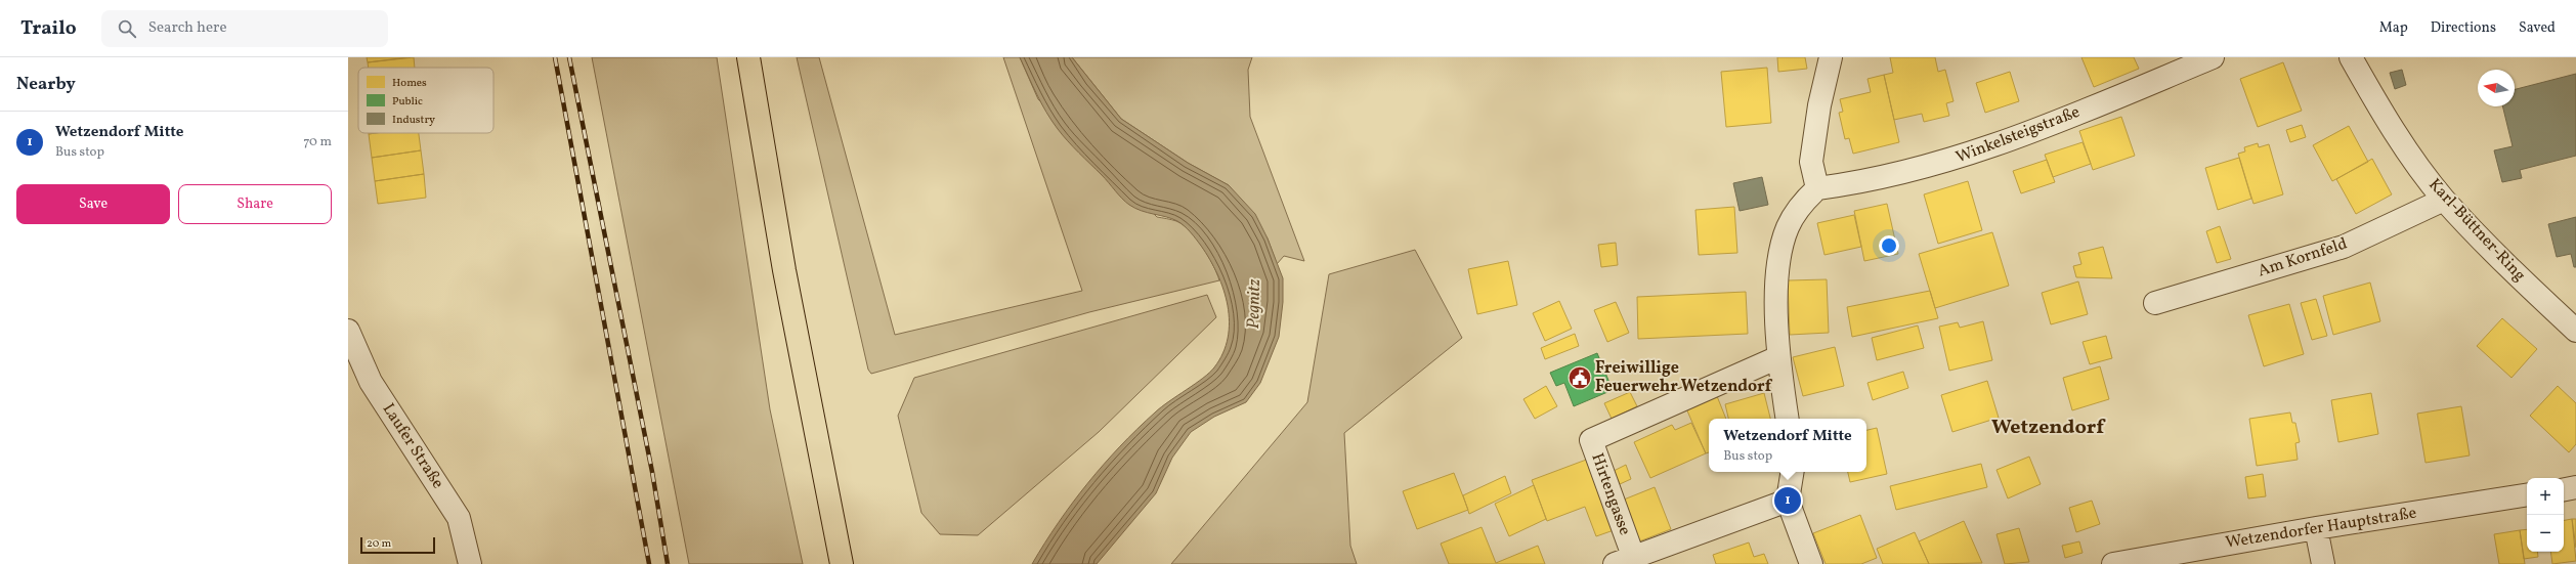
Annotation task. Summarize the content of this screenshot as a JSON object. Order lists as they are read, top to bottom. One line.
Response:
{"streets":{"street":["Winkelsteigstraße","Karl-Büttner-Ring","Am Kornfeld","Laufer Straße","Hirtengasse","Wetzendorfer Hauptstraße"]},"crossings":[["Karl-Büttner-Ring","Am Kornfeld"]],"districts":["Wetzendorf"],"water":["Pegnitz"],"places":{"public building":["Freiwillige Feuerwehr Wetzendorf"]},"legend":["Homes","Public","Industry"],"scale_bar":"20 m","north":"left","page":{"header":"Trailo","search":"Search here","nav":["Map","Directions","Saved"],"heading":"Nearby","list":[{"mark":"1","name":"Wetzendorf Mitte","note":"Bus stop","value":"70 m"}],"buttons":["Save","Share"],"popup":["Wetzendorf Mitte","Bus stop"],"map_buttons":["+","−"],"pins":"1","scale":"20 m"}}
